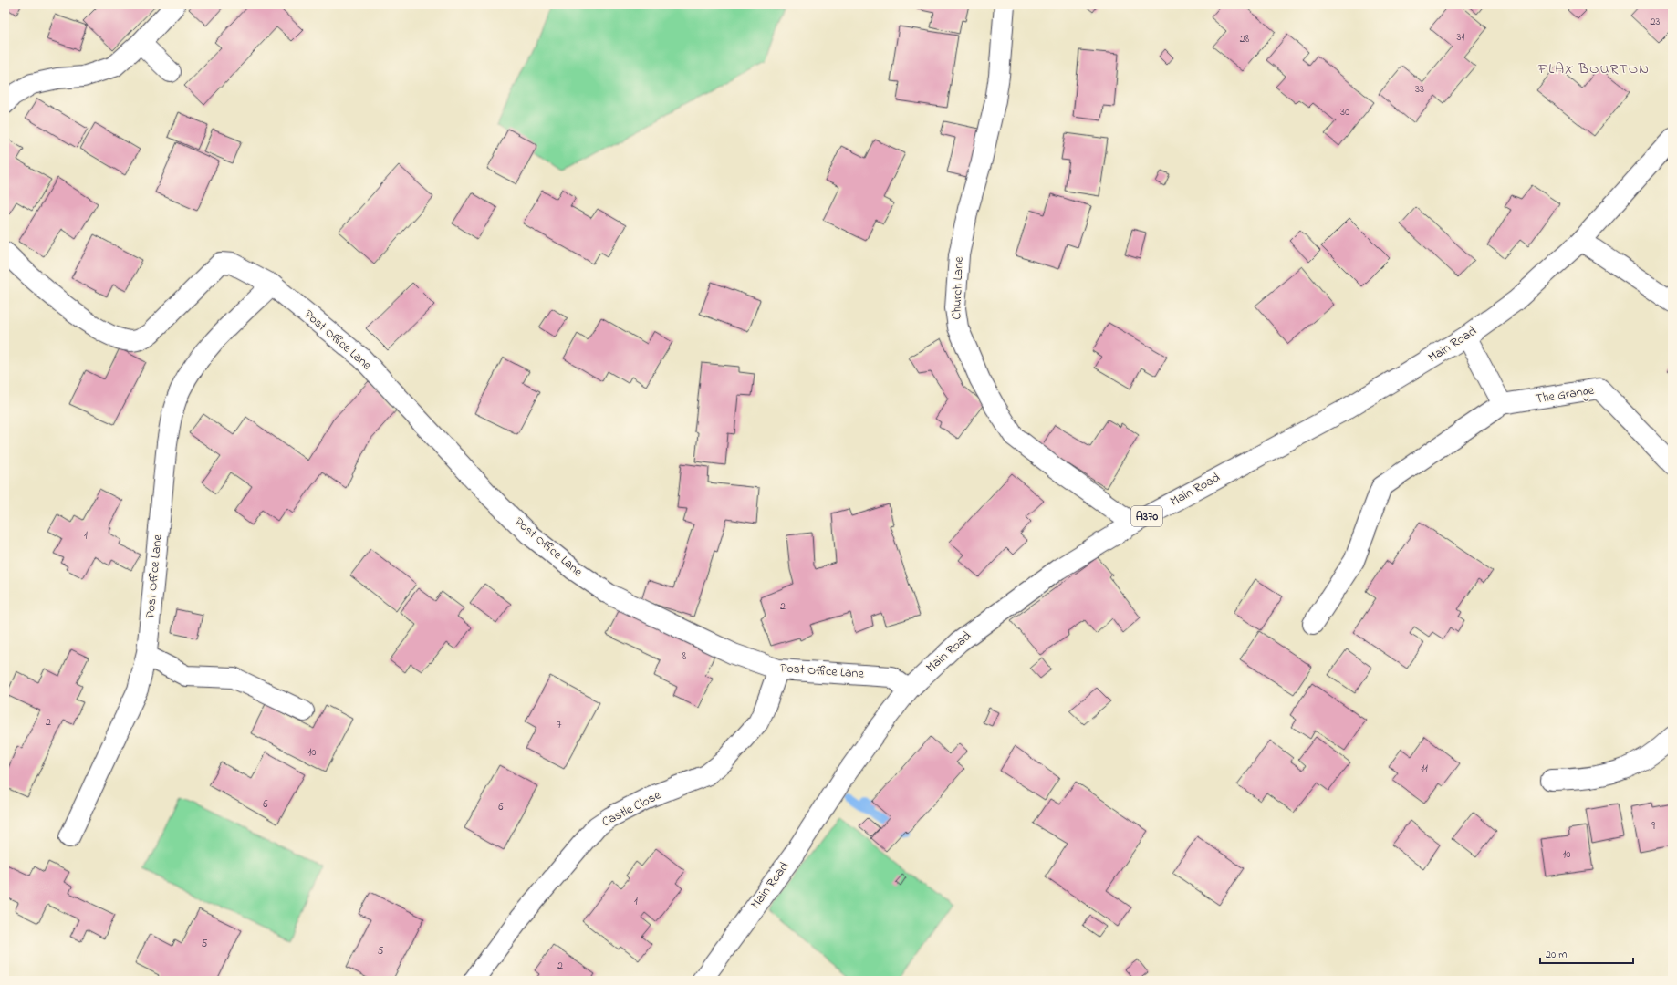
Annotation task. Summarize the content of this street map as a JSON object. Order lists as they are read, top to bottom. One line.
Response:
{"streets":{"street":["Church Lane","Post Office Lane","Main Road","The Grange","A370","Castle Close"]},"crossings":[["Church Lane","Main Road"],["Post Office Lane","Main Road"],["Post Office Lane","Castle Close"]],"districts":["FLAX BOURTON"],"house_numbers":["23","31","28","33","30","1","2","8","2","7","10","11","6","6","9","10","1","5","5","2"],"scale_bar":"20 m"}
